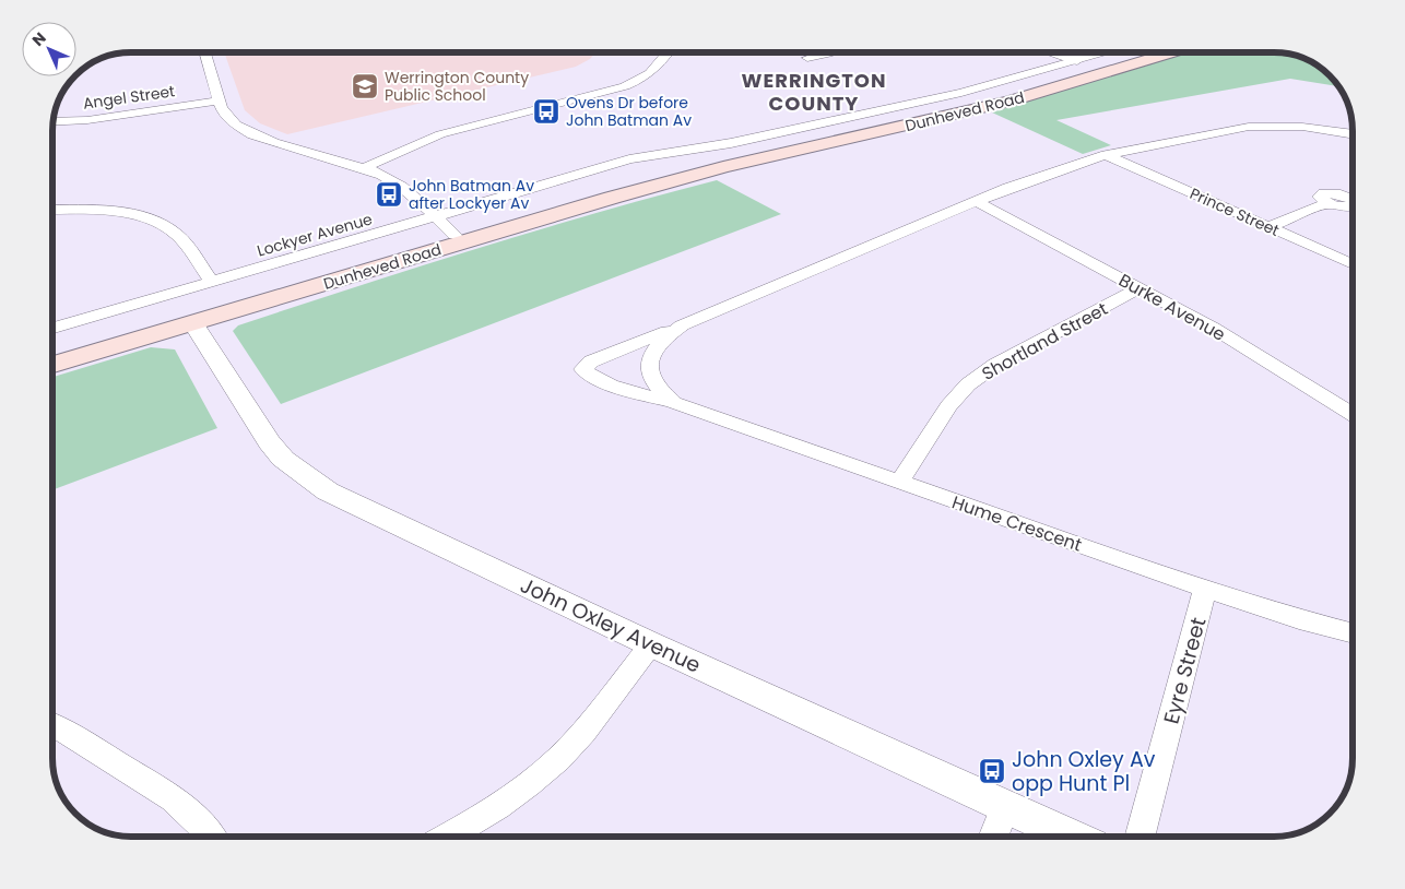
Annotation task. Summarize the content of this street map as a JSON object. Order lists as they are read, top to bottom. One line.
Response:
{"streets":{"main road":["Dunheved Road"],"street":["Angel Street","Prince Street","Lockyer Avenue","Burke Avenue","Shortland Street","Hume Crescent","John Oxley Avenue","Eyre Street"]},"crossings":[["Dunheved Road","John Oxley Avenue"],["Prince Street","Hume Crescent"],["Burke Avenue","Shortland Street"],["Burke Avenue","Hume Crescent"],["Shortland Street","Hume Crescent"],["Hume Crescent","Eyre Street"]],"districts":["WERRINGTON COUNTY"],"places":{"school or university":["Werrington County Public School"],"bus stop":["Ovens Dr before John Batman Av","John Batman Av after Lockyer Av","John Oxley Av opp Hunt Pl"]},"north":"top left"}
